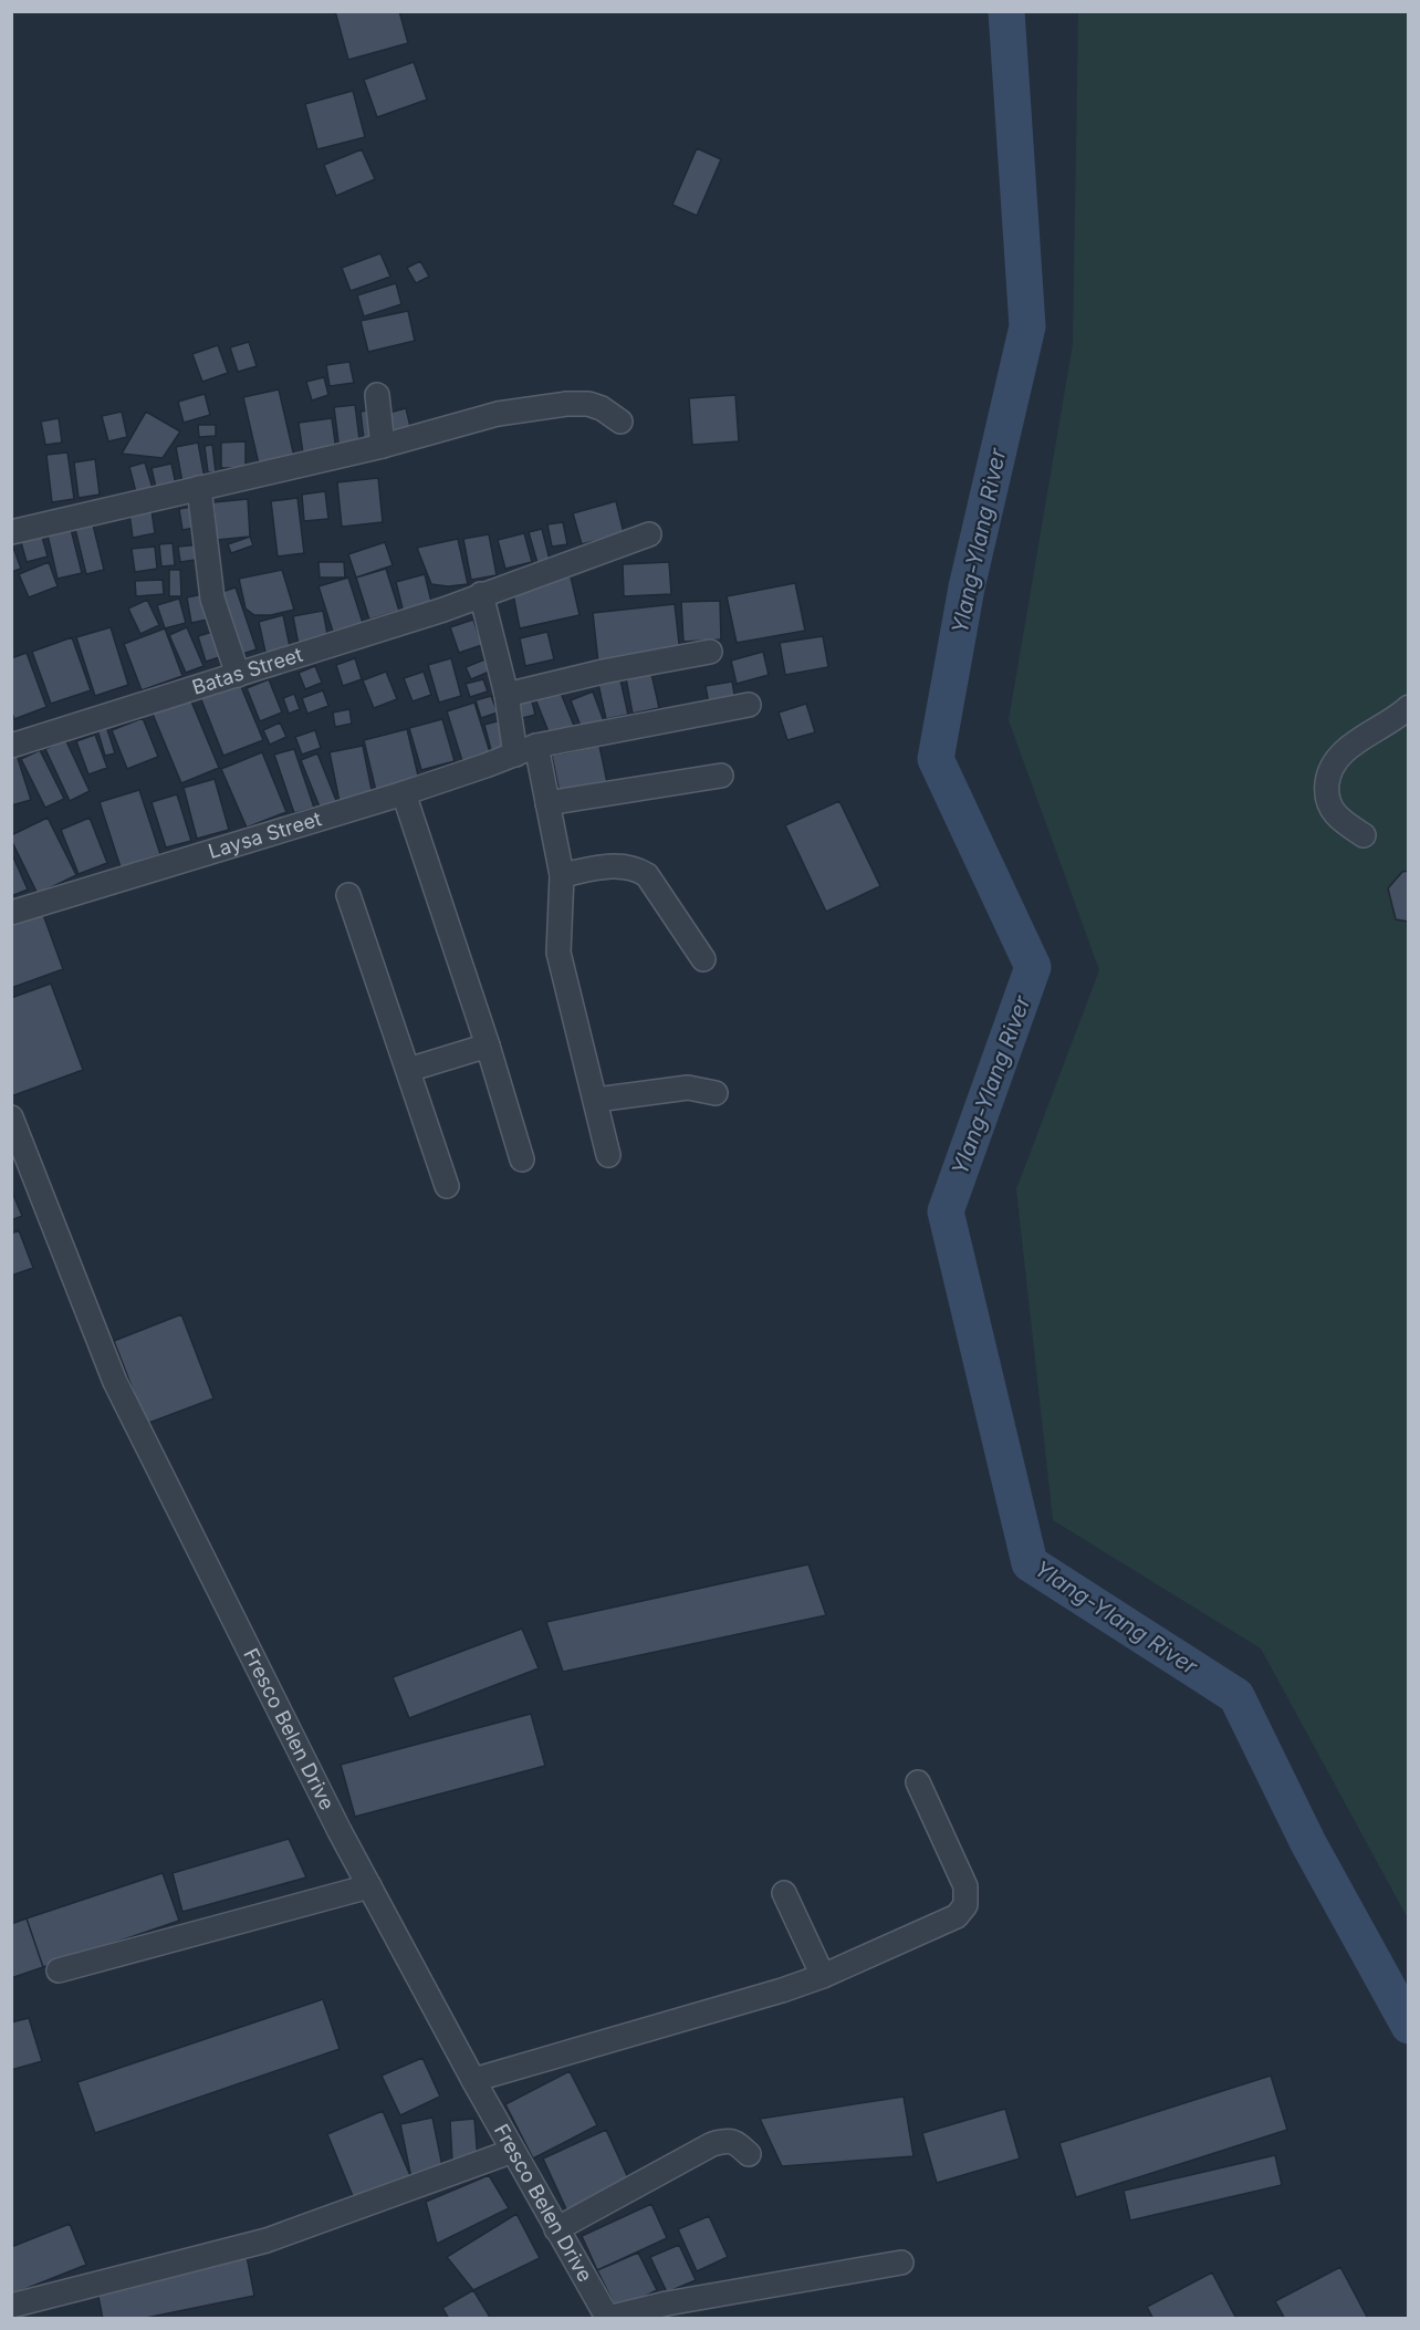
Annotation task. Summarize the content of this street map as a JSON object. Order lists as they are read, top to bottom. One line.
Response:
{"streets":{"street":["Batas Street","Laysa Street","Fresco Belen Drive"]},"water":["Ylang-Ylang River"]}
